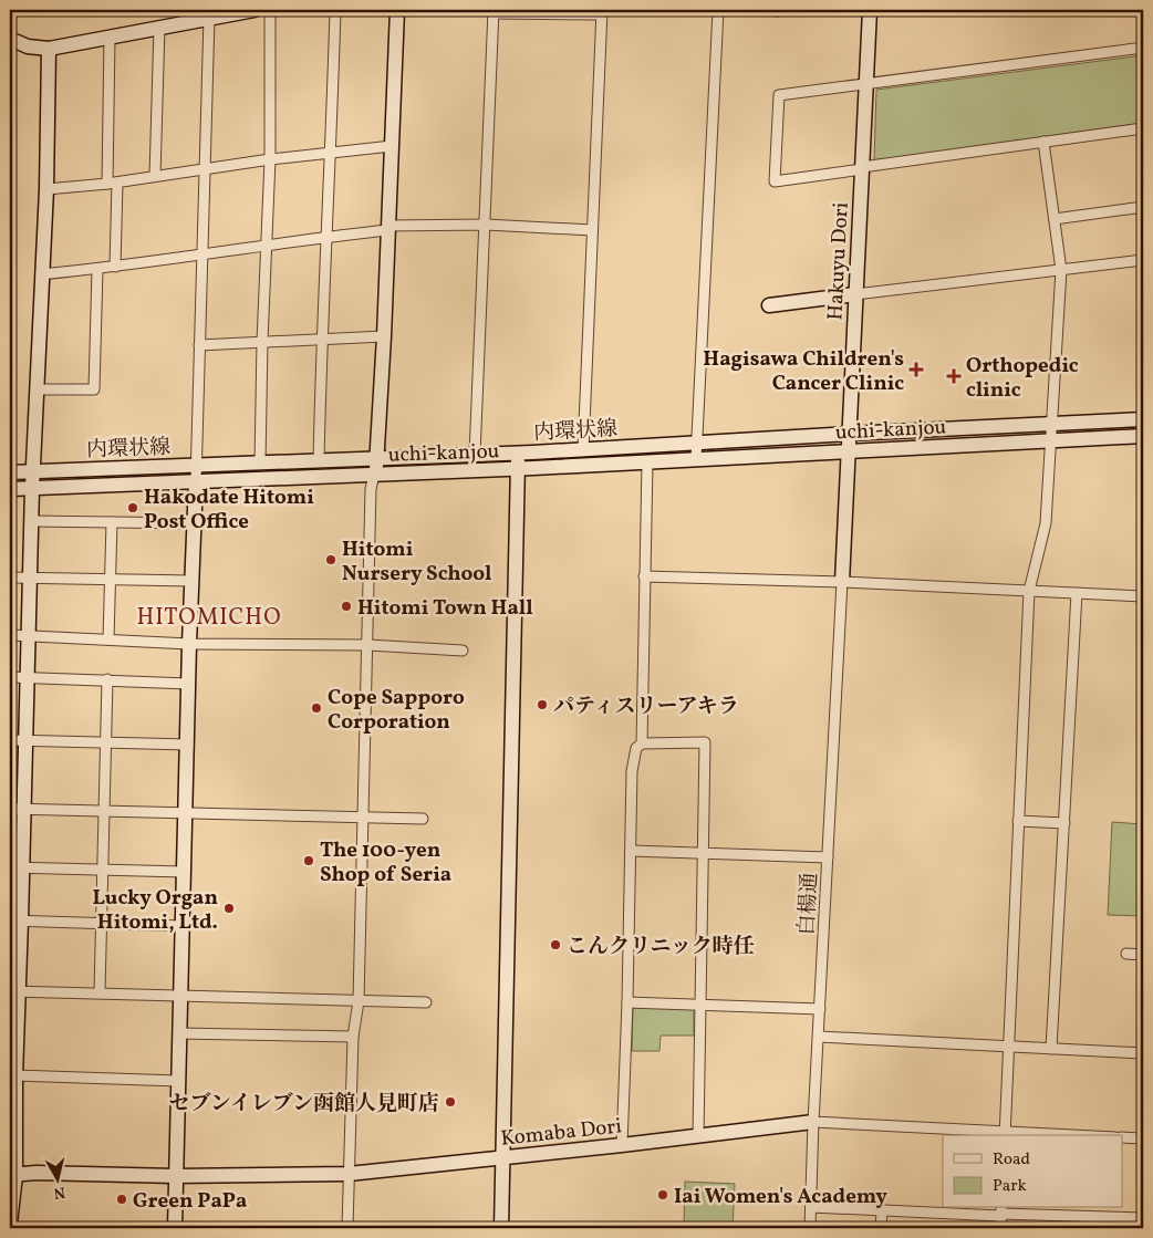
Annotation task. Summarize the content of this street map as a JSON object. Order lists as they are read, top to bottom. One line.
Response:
{"streets":{"street":["Hakuyu Dori","uchi-kanjou","内環状線","白楊通","Komaba Dori"]},"crossings":[["Hakuyu Dori","uchi-kanjou"],["Hakuyu Dori","内環状線"],["Hakuyu Dori","白楊通"],["白楊通","Komaba Dori"]],"districts":["HITOMICHO"],"places":{"health":["Hagisawa Children's Cancer Clinic","Orthopedic clinic"],"other":["Hakodate Hitomi Post Office","Hitomi Nursery School","Hitomi Town Hall","パティスリーアキラ","Cope Sapporo Corporation","The 100-yen Shop of Seria","Lucky Organ Hitomi, Ltd.","こんクリニック時任","セブンイレブン函館人見町店","Iai Women's Academy","Green PaPa"]},"legend":["Road","Park"],"north":"bottom"}
